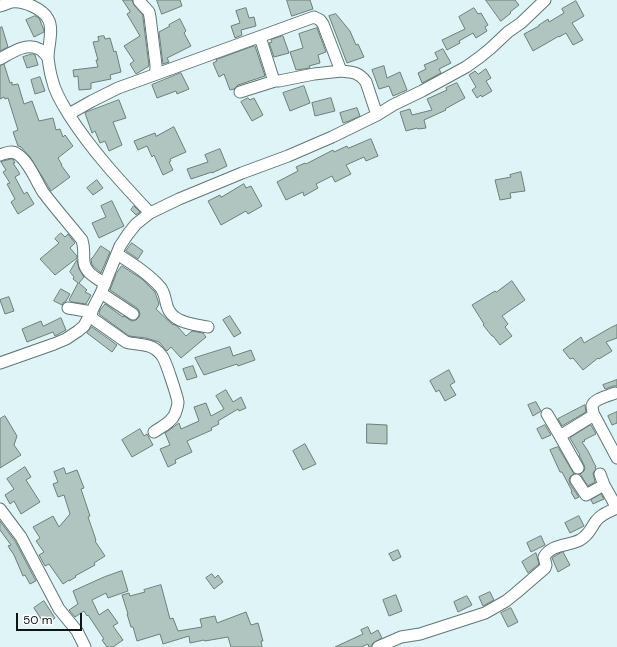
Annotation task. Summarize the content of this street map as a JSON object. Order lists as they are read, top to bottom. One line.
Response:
{"scale_bar":"50 m"}
